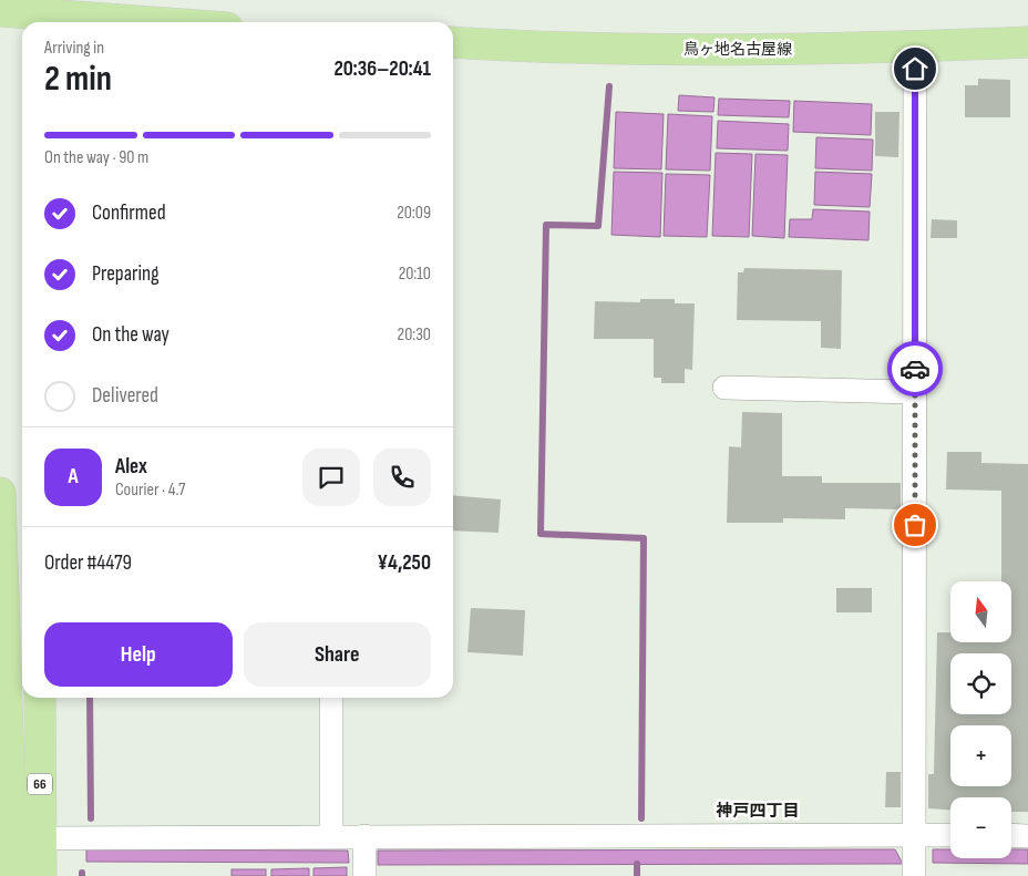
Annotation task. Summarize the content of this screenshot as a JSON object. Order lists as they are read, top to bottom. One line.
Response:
{"streets":{"main road":["鳥ヶ地名古屋線","66"]},"districts":["神戸四丁目"],"north":"top","page":{"heading":["2 min","Arriving in","20:36–20:41"],"panel":["Alex","Courier · 4.7","Order #4479","¥4,250"],"bar":"On the way · 90 m","list":[["Confirmed","20:09"],["Preparing","20:10"],["On the way","20:30"],"Delivered"],"round":"A","map_buttons":["+","−"],"buttons":["Help","Share"]}}
